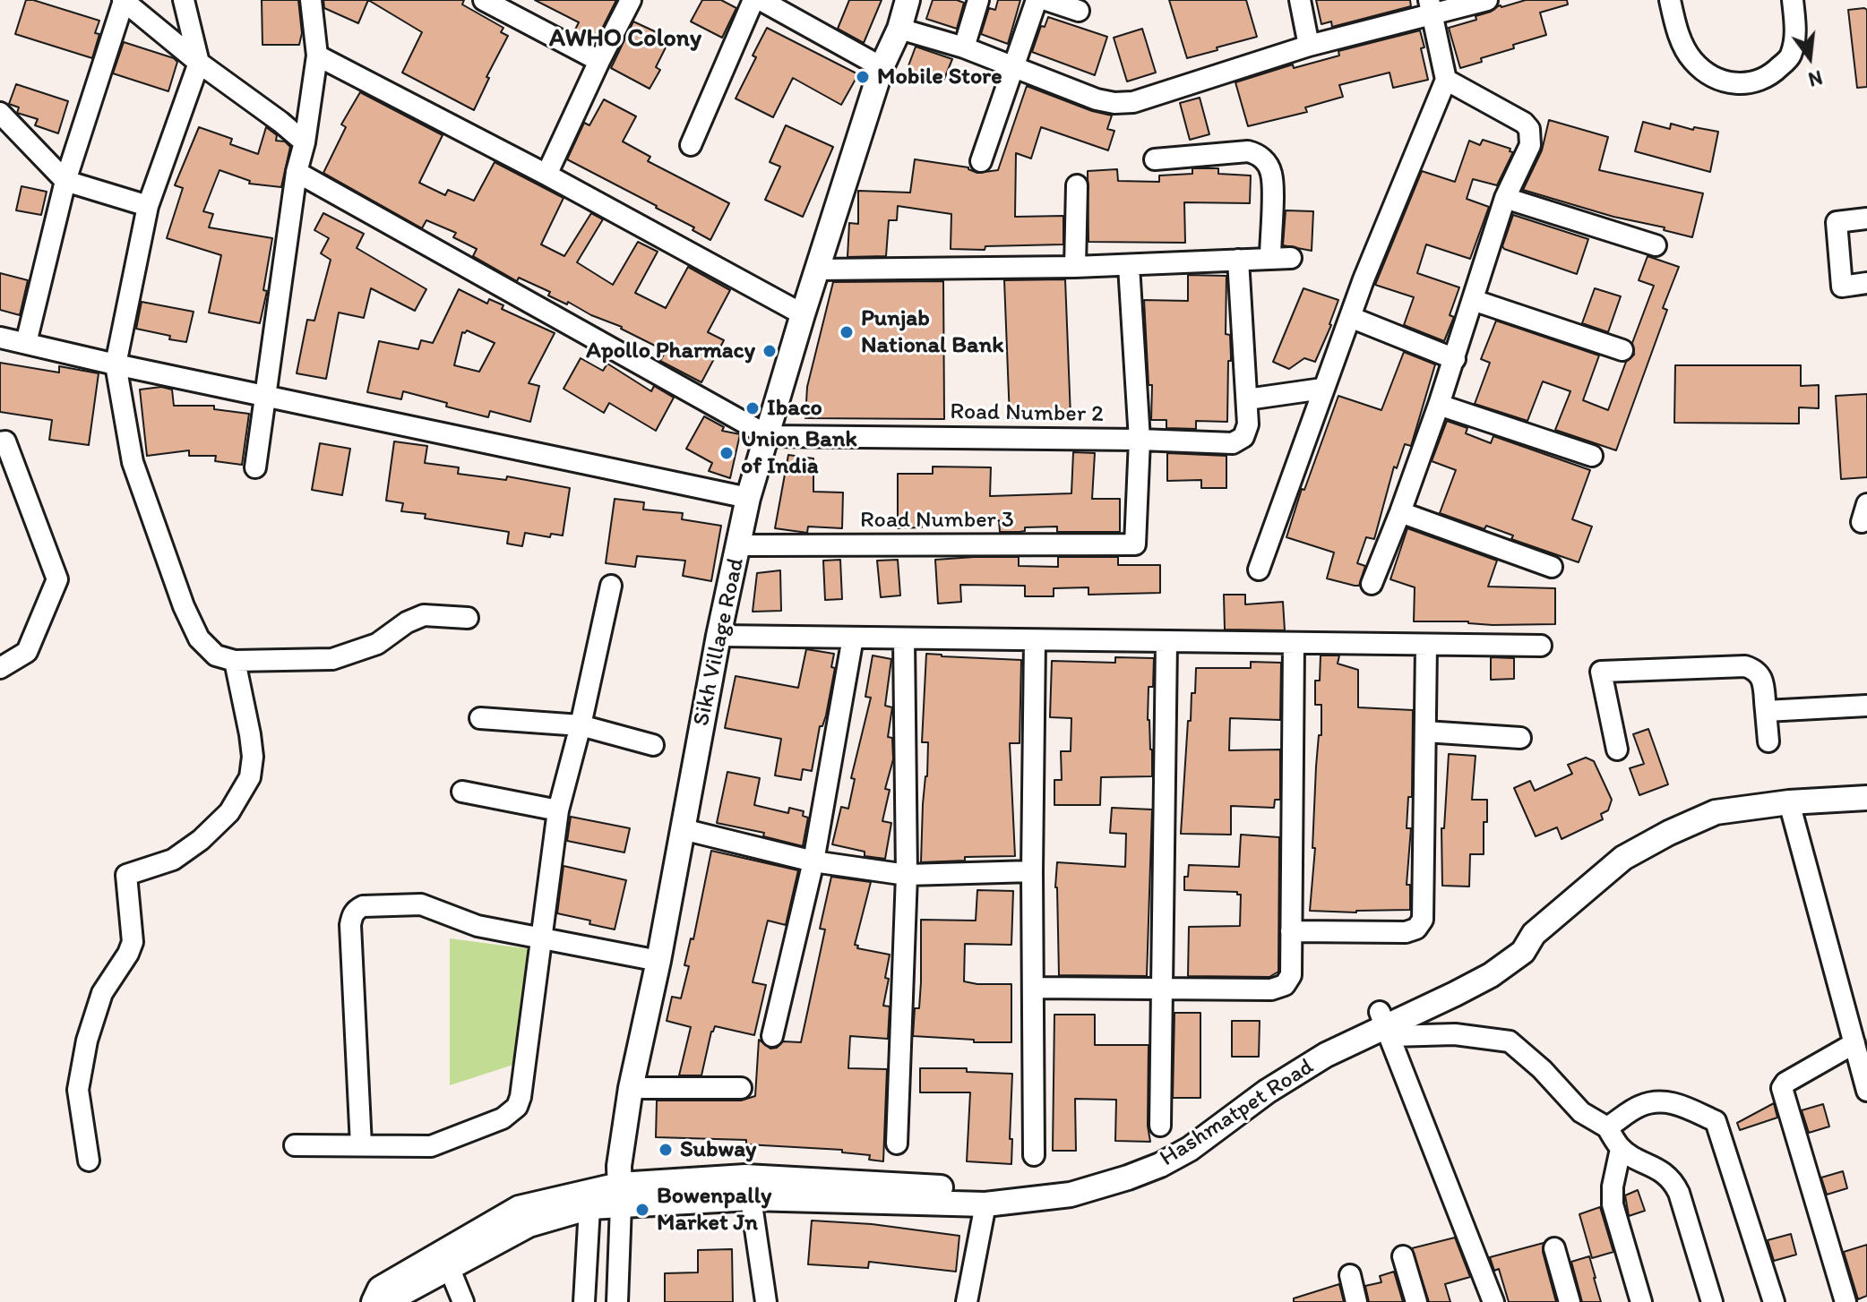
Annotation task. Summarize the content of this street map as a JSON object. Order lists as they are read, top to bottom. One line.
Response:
{"streets":{"main road":["Sikh Village Road"],"street":["Road Number 2","Road Number 3"]},"crossings":[["Road Number 2","Road Number 3"],["Road Number 2","Sikh Village Road"],["Road Number 3","Sikh Village Road"]],"districts":["AWHO Colony"],"places":["Mobile Store","Punjab National Bank","Apollo Pharmacy","Ibaco","Union Bank of India","Subway","Bowenpally Market Jn"],"north":"bottom"}
